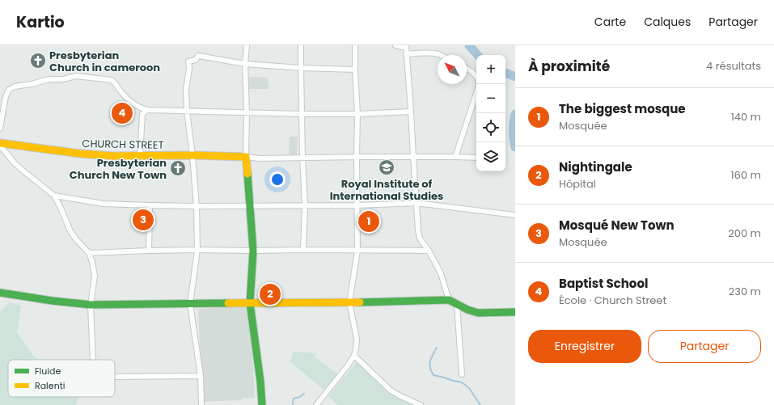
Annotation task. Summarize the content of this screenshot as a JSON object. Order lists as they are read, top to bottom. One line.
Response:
{"streets":{"street":["CHURCH STREET"]},"places":{"church":["Presbyterian Church in cameroon","Presbyterian Church New Town"],"school or university":["Royal Institute of International Studies"]},"legend":["Fluide","Ralenti"],"north":"top left","page":{"header":"Kartio","nav":["Carte","Calques","Partager"],"heading":["À proximité","4 résultats"],"map_buttons":["+","−"],"list":[{"mark":"1","name":"The biggest mosque","note":"Mosquée","value":"140 m"},{"mark":"2","name":"Nightingale","note":"Hôpital","value":"160 m"},{"mark":"3","name":"Mosqué New Town","note":"Mosquée","value":"200 m"},{"mark":"4","name":"Baptist School","note":"École · Church Street","value":"230 m"}],"pins":["4","3","1","2"],"buttons":["Enregistrer","Partager"]}}
